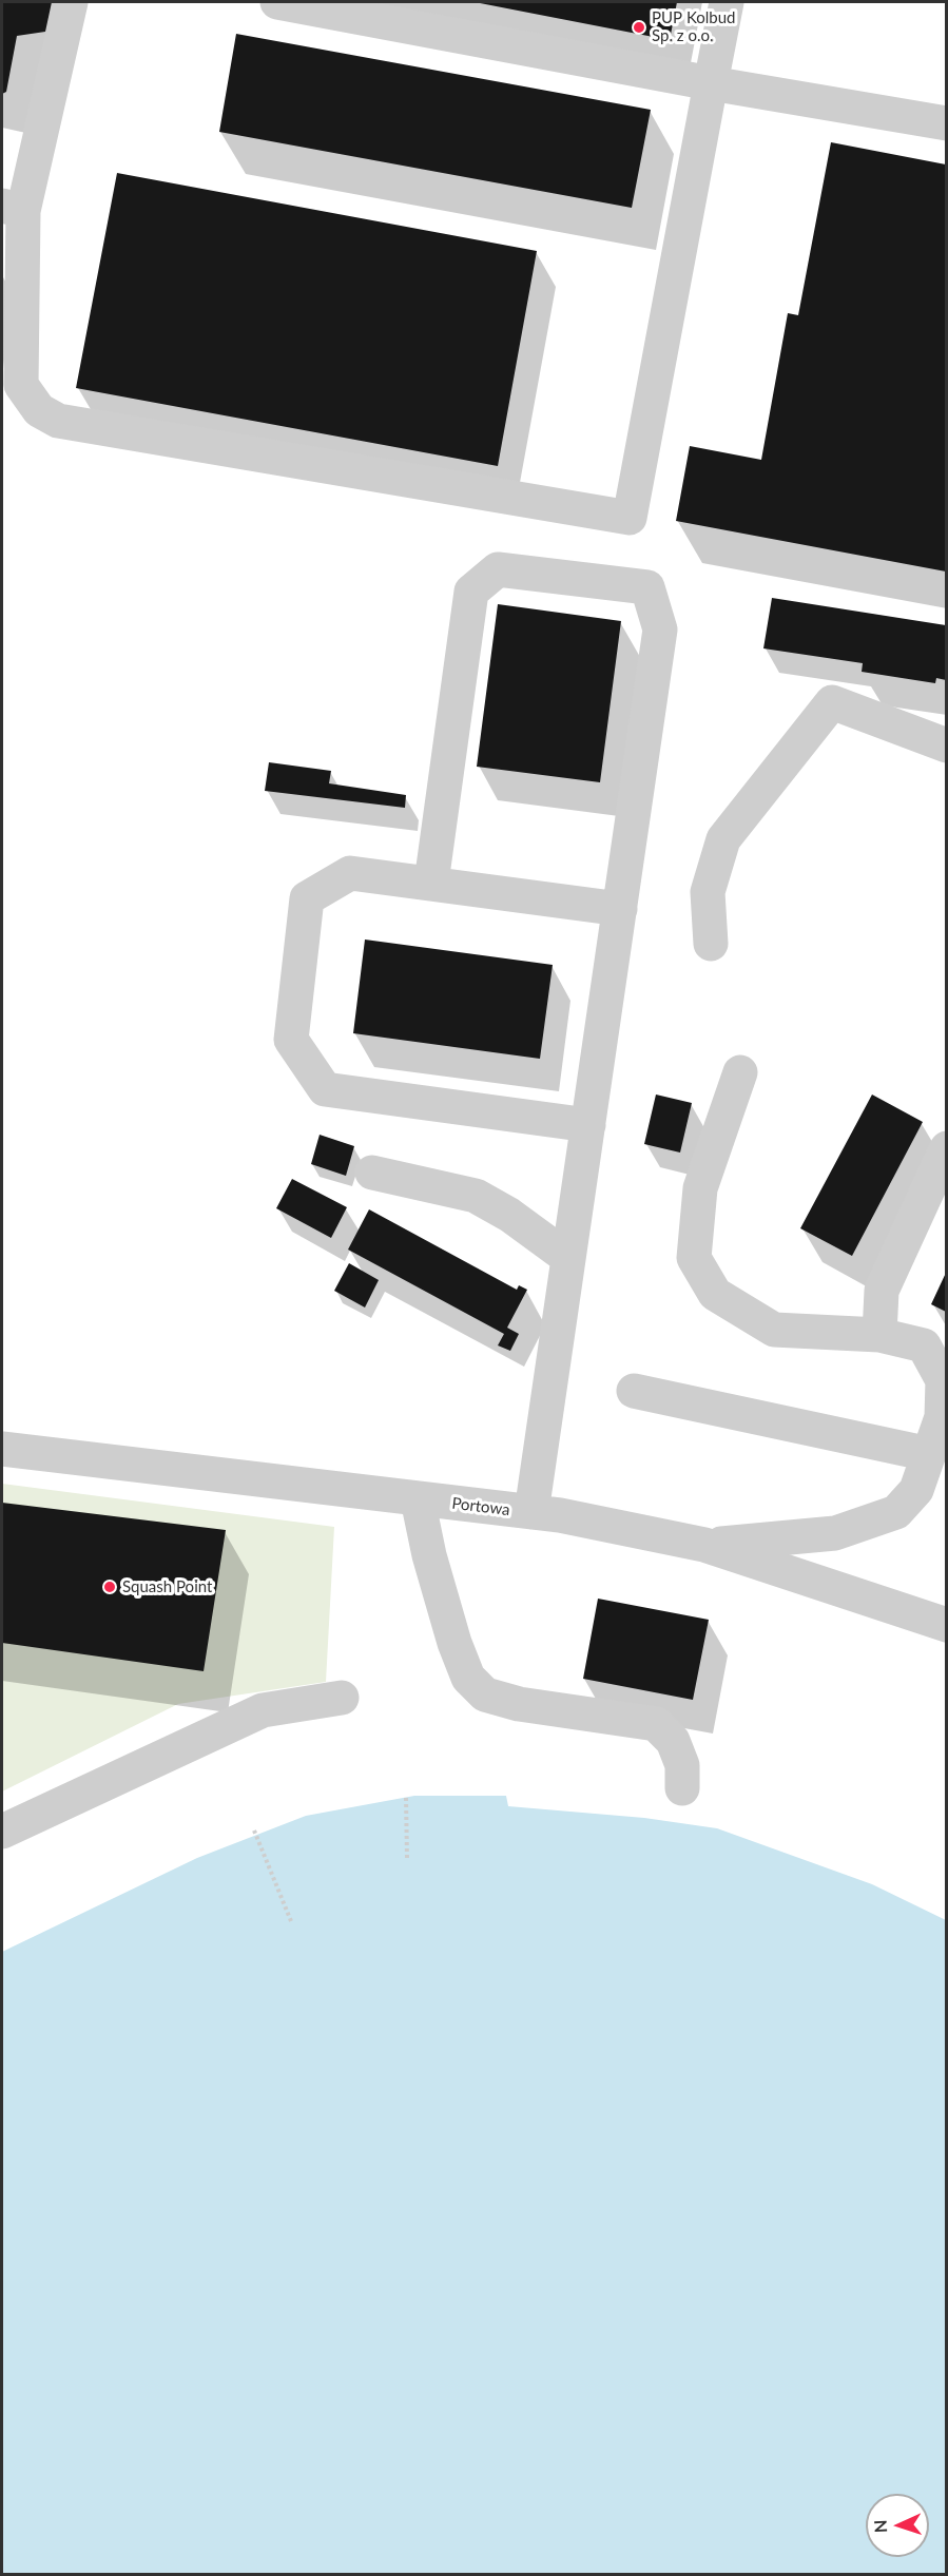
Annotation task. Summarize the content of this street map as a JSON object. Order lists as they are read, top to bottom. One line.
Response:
{"streets":{"street":["Portowa"]},"places":["PUP Kolbud Sp. z o.o.","Squash Point"],"north":"left"}
